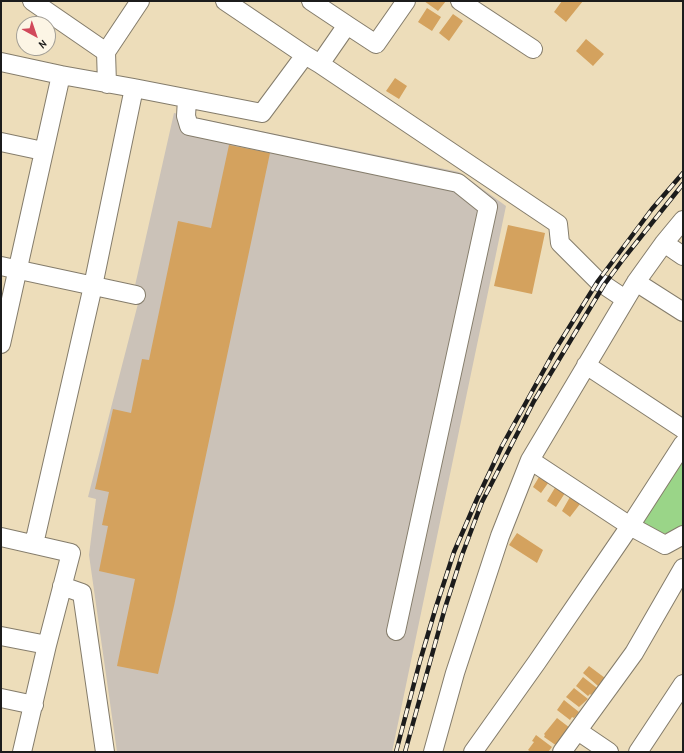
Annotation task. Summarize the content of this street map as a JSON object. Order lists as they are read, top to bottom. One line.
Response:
{"north":"bottom right"}
